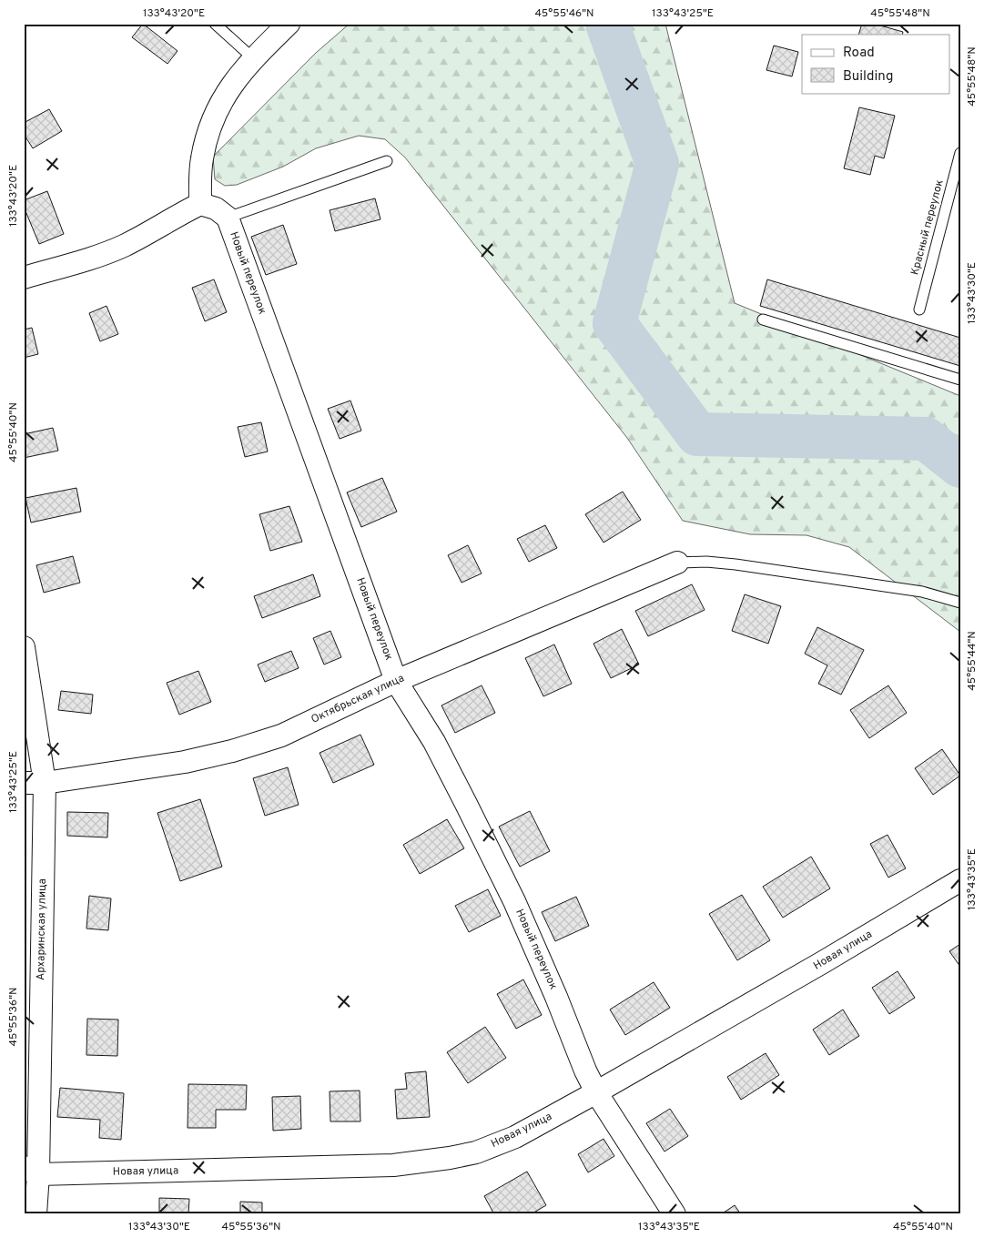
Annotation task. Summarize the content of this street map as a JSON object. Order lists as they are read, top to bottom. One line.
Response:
{"streets":{"street":["Новый переулок","Октябрьская улица","Архаринская улица","Новая улица"],"lane":["Красный переулок"]},"crossings":[["Новый переулок","Октябрьская улица"],["Новый переулок","Новая улица"],["Октябрьская улица","Архаринская улица"],["Архаринская улица","Новая улица"]],"legend":["Road","Building"],"coordinates":["133°43'20\"E","45°55'46\"N","133°43'25\"E","45°55'48\"N","133°43'30\"E","45°55'40\"N","45°55'44\"N","133°43'35\"E","45°55'36\"N"]}
